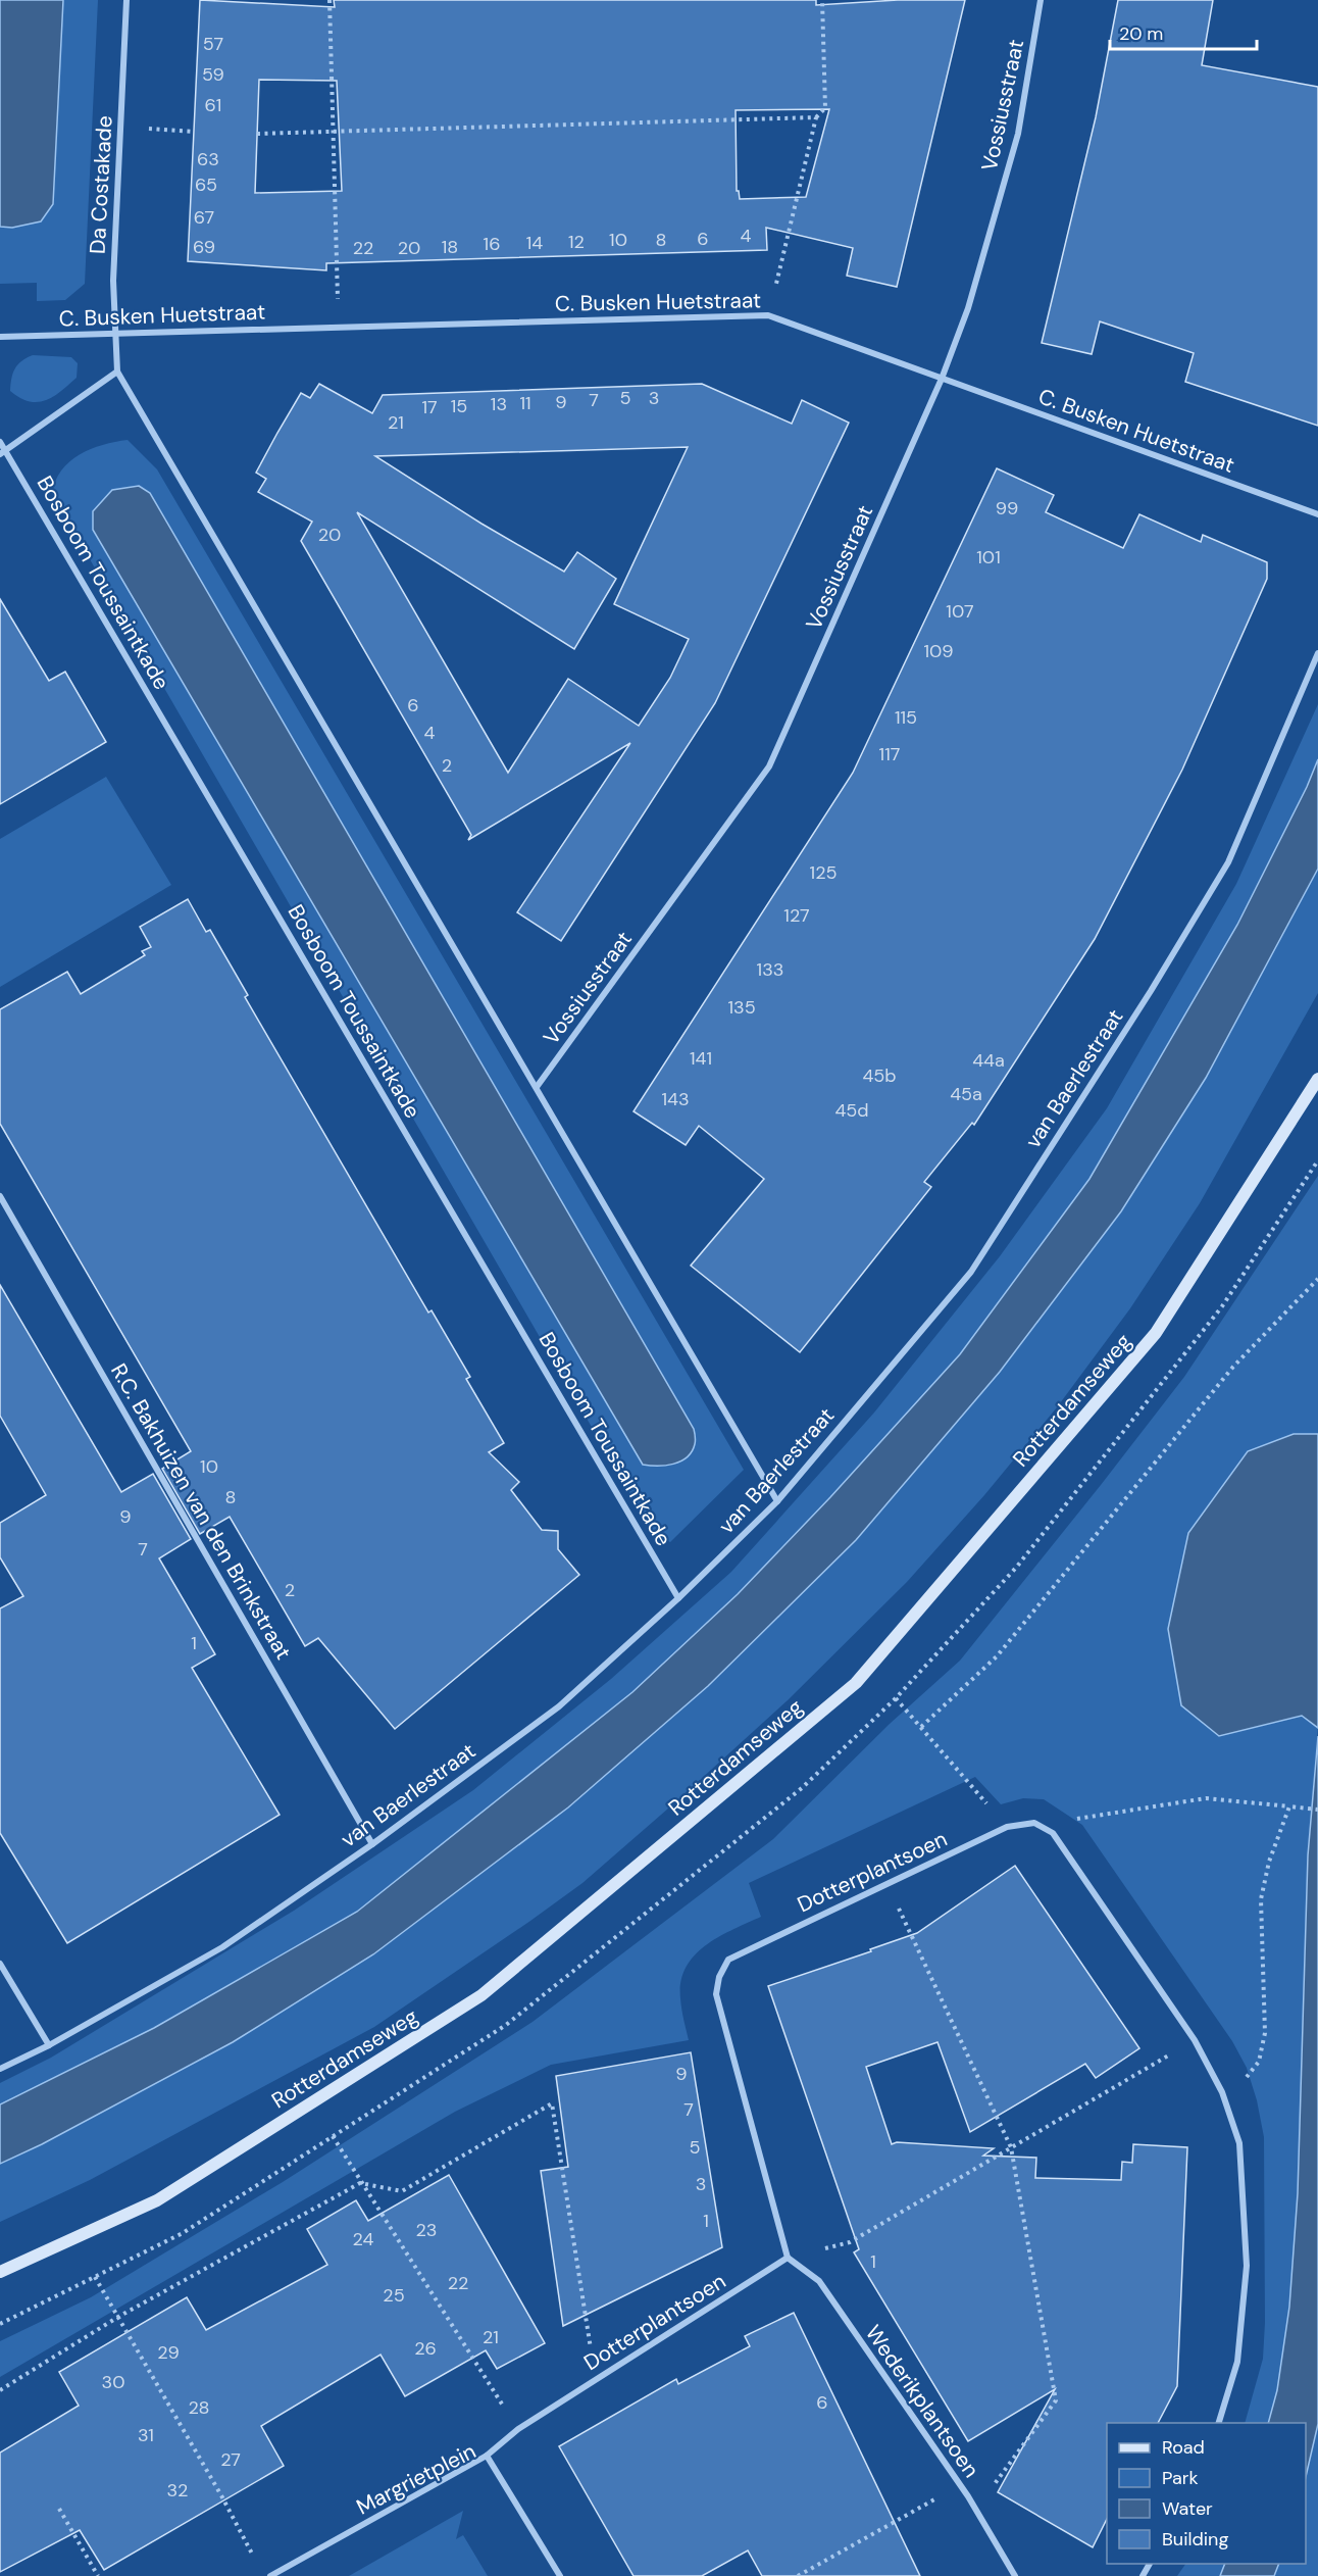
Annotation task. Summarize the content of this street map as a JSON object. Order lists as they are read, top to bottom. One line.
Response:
{"streets":{"main road":["Rotterdamseweg"],"street":["Vossiusstraat","Da Costakade","C. Busken Huetstraat","Bosboom Toussaintkade","van Baerlestraat","R.C. Bakhuizen van den Brinkstraat","Dotterplantsoen","Wederikplantsoen","Margrietplein"]},"crossings":[["Vossiusstraat","C. Busken Huetstraat"],["Da Costakade","C. Busken Huetstraat"],["Bosboom Toussaintkade","van Baerlestraat"],["van Baerlestraat","R.C. Bakhuizen van den Brinkstraat"],["Dotterplantsoen","Wederikplantsoen"],["Dotterplantsoen","Margrietplein"]],"house_numbers":["57","59","61","63","65","67","4","6","10","8","12","14","16","69","18","22","20","5","3","7","9","11","13","15","17","21","99","20","101","107","109","6","115","4","117","2","125","127","133","135","141","44a","45b","45a","143","45d","10","8","9","7","2","1","9","7","5","3","1","23","24","1","22","25","21","26","29","30","6","28","31","27","32"],"legend":["Road","Park","Water","Building"],"scale_bar":"20 m"}
